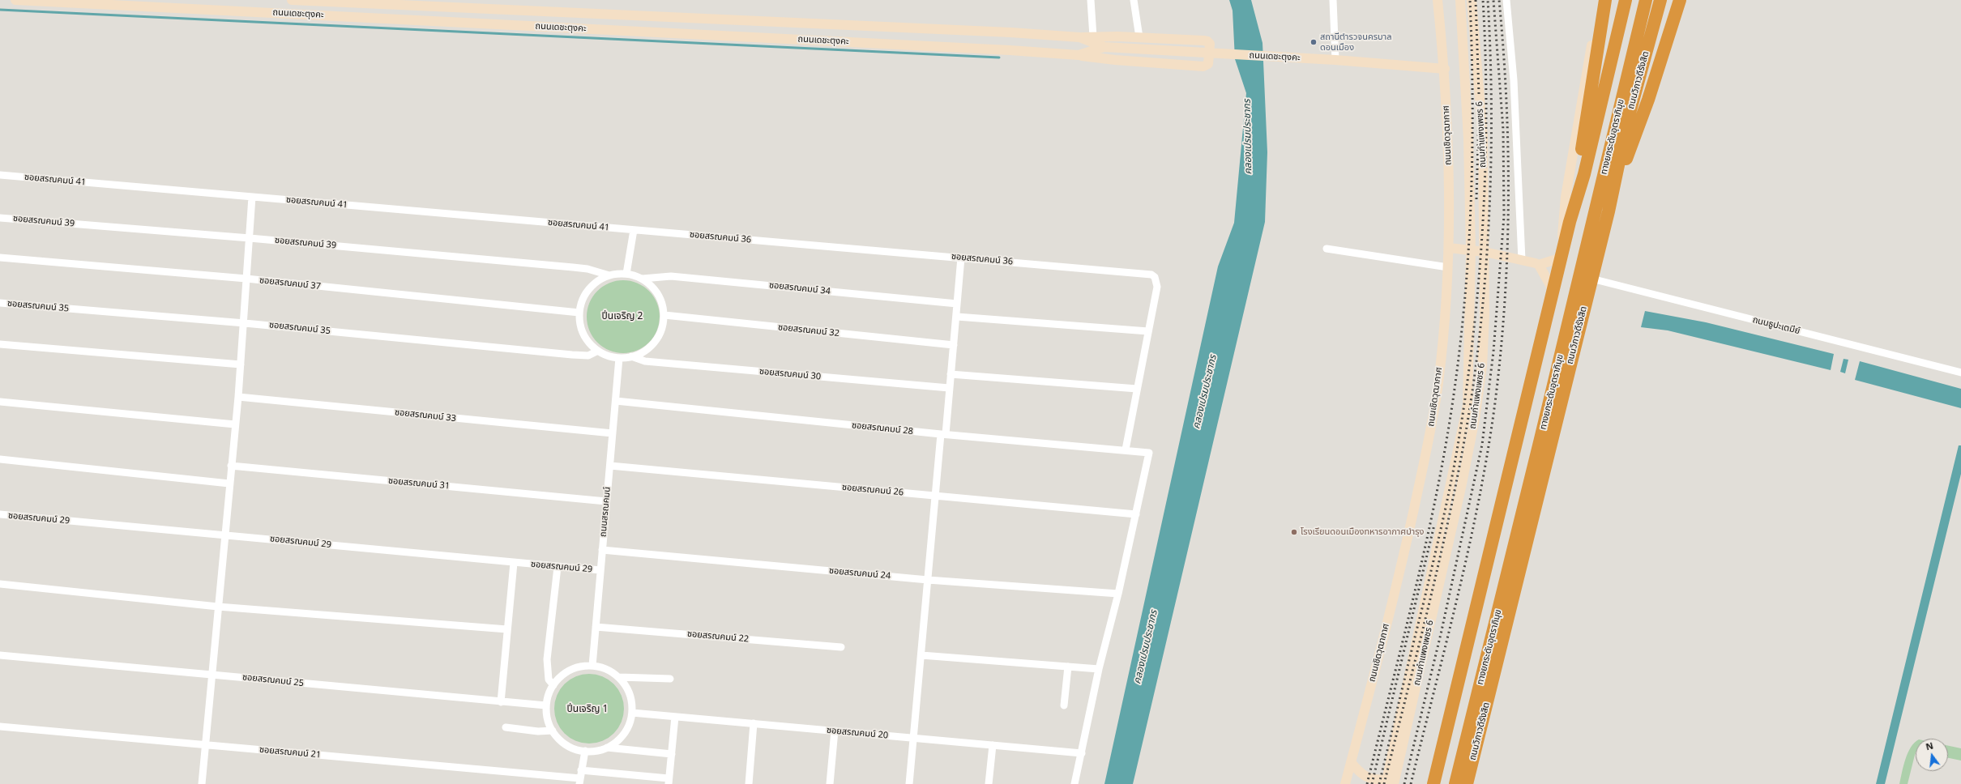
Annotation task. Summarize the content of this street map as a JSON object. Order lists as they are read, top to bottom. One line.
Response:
{"streets":{"highway":["ถนนวิภาวดีรังสิต","ทางยกระดับอุตราภิมุข"],"street":["ถนนเดชะตุงคะ","ถนนกำแพงเพชร 6","ถนนเชิดวุฒากาศ","ซอยสรณคมน์ 41","ซอยสรณคมน์ 39","ซอยสรณคมน์ 36","ซอยสรณคมน์ 37","ซอยสรณคมน์ 34","ซอยสรณคมน์ 35","ถนนธูปะเตมีย์","ซอยสรณคมน์ 32","ซอยสรณคมน์ 30","ซอยสรณคมน์ 33","ซอยสรณคมน์ 28","ซอยสรณคมน์ 31","ซอยสรณคมน์ 26","ถนนสรณคมน์","ซอยสรณคมน์ 29","ซอยสรณคมน์ 24","ซอยสรณคมน์ 22","ซอยสรณคมน์ 25","ซอยสรณคมน์ 20","ซอยสรณคมน์ 21"]},"crossings":[["ถนนเดชะตุงคะ","ถนนเชิดวุฒากาศ"],["ถนนวิภาวดีรังสิต","ถนนธูปะเตมีย์"],["ซอยสรณคมน์ 41","ซอยสรณคมน์ 36"],["ซอยสรณคมน์ 39","ซอยสรณคมน์ 37"],["ซอยสรณคมน์ 39","ซอยสรณคมน์ 34"],["ซอยสรณคมน์ 39","ซอยสรณคมน์ 35"],["ซอยสรณคมน์ 39","ซอยสรณคมน์ 32"],["ซอยสรณคมน์ 39","ซอยสรณคมน์ 30"],["ซอยสรณคมน์ 39","ถนนสรณคมน์"],["ซอยสรณคมน์ 36","ซอยสรณคมน์ 28"],["ซอยสรณคมน์ 37","ซอยสรณคมน์ 34"],["ซอยสรณคมน์ 37","ซอยสรณคมน์ 35"],["ซอยสรณคมน์ 37","ซอยสรณคมน์ 32"],["ซอยสรณคมน์ 37","ซอยสรณคมน์ 30"],["ซอยสรณคมน์ 37","ถนนสรณคมน์"],["ซอยสรณคมน์ 34","ซอยสรณคมน์ 35"],["ซอยสรณคมน์ 34","ซอยสรณคมน์ 32"],["ซอยสรณคมน์ 34","ซอยสรณคมน์ 30"],["ซอยสรณคมน์ 34","ถนนสรณคมน์"],["ซอยสรณคมน์ 35","ซอยสรณคมน์ 32"],["ซอยสรณคมน์ 35","ซอยสรณคมน์ 30"],["ซอยสรณคมน์ 35","ถนนสรณคมน์"],["ซอยสรณคมน์ 32","ซอยสรณคมน์ 30"],["ซอยสรณคมน์ 32","ถนนสรณคมน์"],["ซอยสรณคมน์ 30","ถนนสรณคมน์"],["ซอยสรณคมน์ 33","ถนนสรณคมน์"],["ซอยสรณคมน์ 28","ซอยสรณคมน์ 26"],["ซอยสรณคมน์ 28","ถนนสรณคมน์"],["ซอยสรณคมน์ 31","ถนนสรณคมน์"],["ซอยสรณคมน์ 26","ถนนสรณคมน์"],["ถนนสรณคมน์","ซอยสรณคมน์ 29"],["ถนนสรณคมน์","ซอยสรณคมน์ 24"],["ถนนสรณคมน์","ซอยสรณคมน์ 22"],["ถนนสรณคมน์","ซอยสรณคมน์ 25"],["ถนนสรณคมน์","ซอยสรณคมน์ 20"],["ซอยสรณคมน์ 25","ซอยสรณคมน์ 20"]],"districts":["ปิ่นเจริญ 2","ปิ่นเจริญ 1"],"water":["คลองเปรมประชากร"],"places":["สถานีตำรวจนครบาล ดอนเมือง","โรงเรียนดอนเมืองทหารอากาศบำรุง"],"north":"top"}
